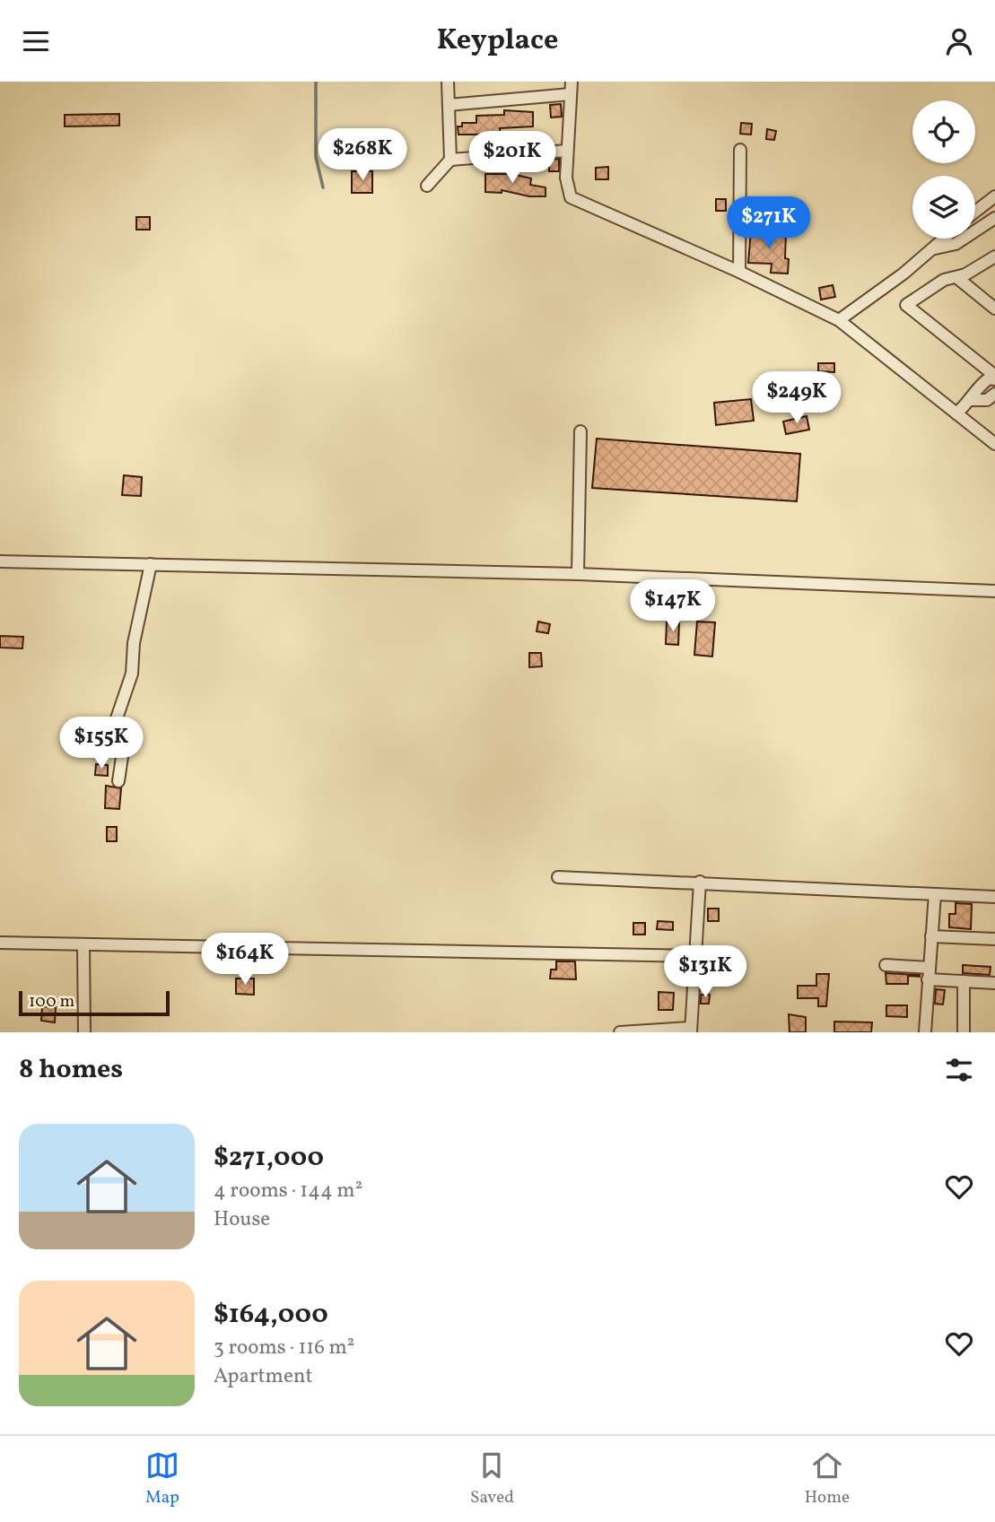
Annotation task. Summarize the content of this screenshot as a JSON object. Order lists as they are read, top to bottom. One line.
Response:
{"scale_bar":"100 m","page":{"header":"Keyplace","price":["$268K","$201K","$271K","$249K","$147K","$155K","$164K","$131K"],"scale":"100 m","heading":"8 homes","list":[{"name":"$271,000","note":"4 rooms · 144 m² · House"},{"name":"$164,000","note":"3 rooms · 116 m² · Apartment"}],"tabs":["Map","Saved","Home"]}}
